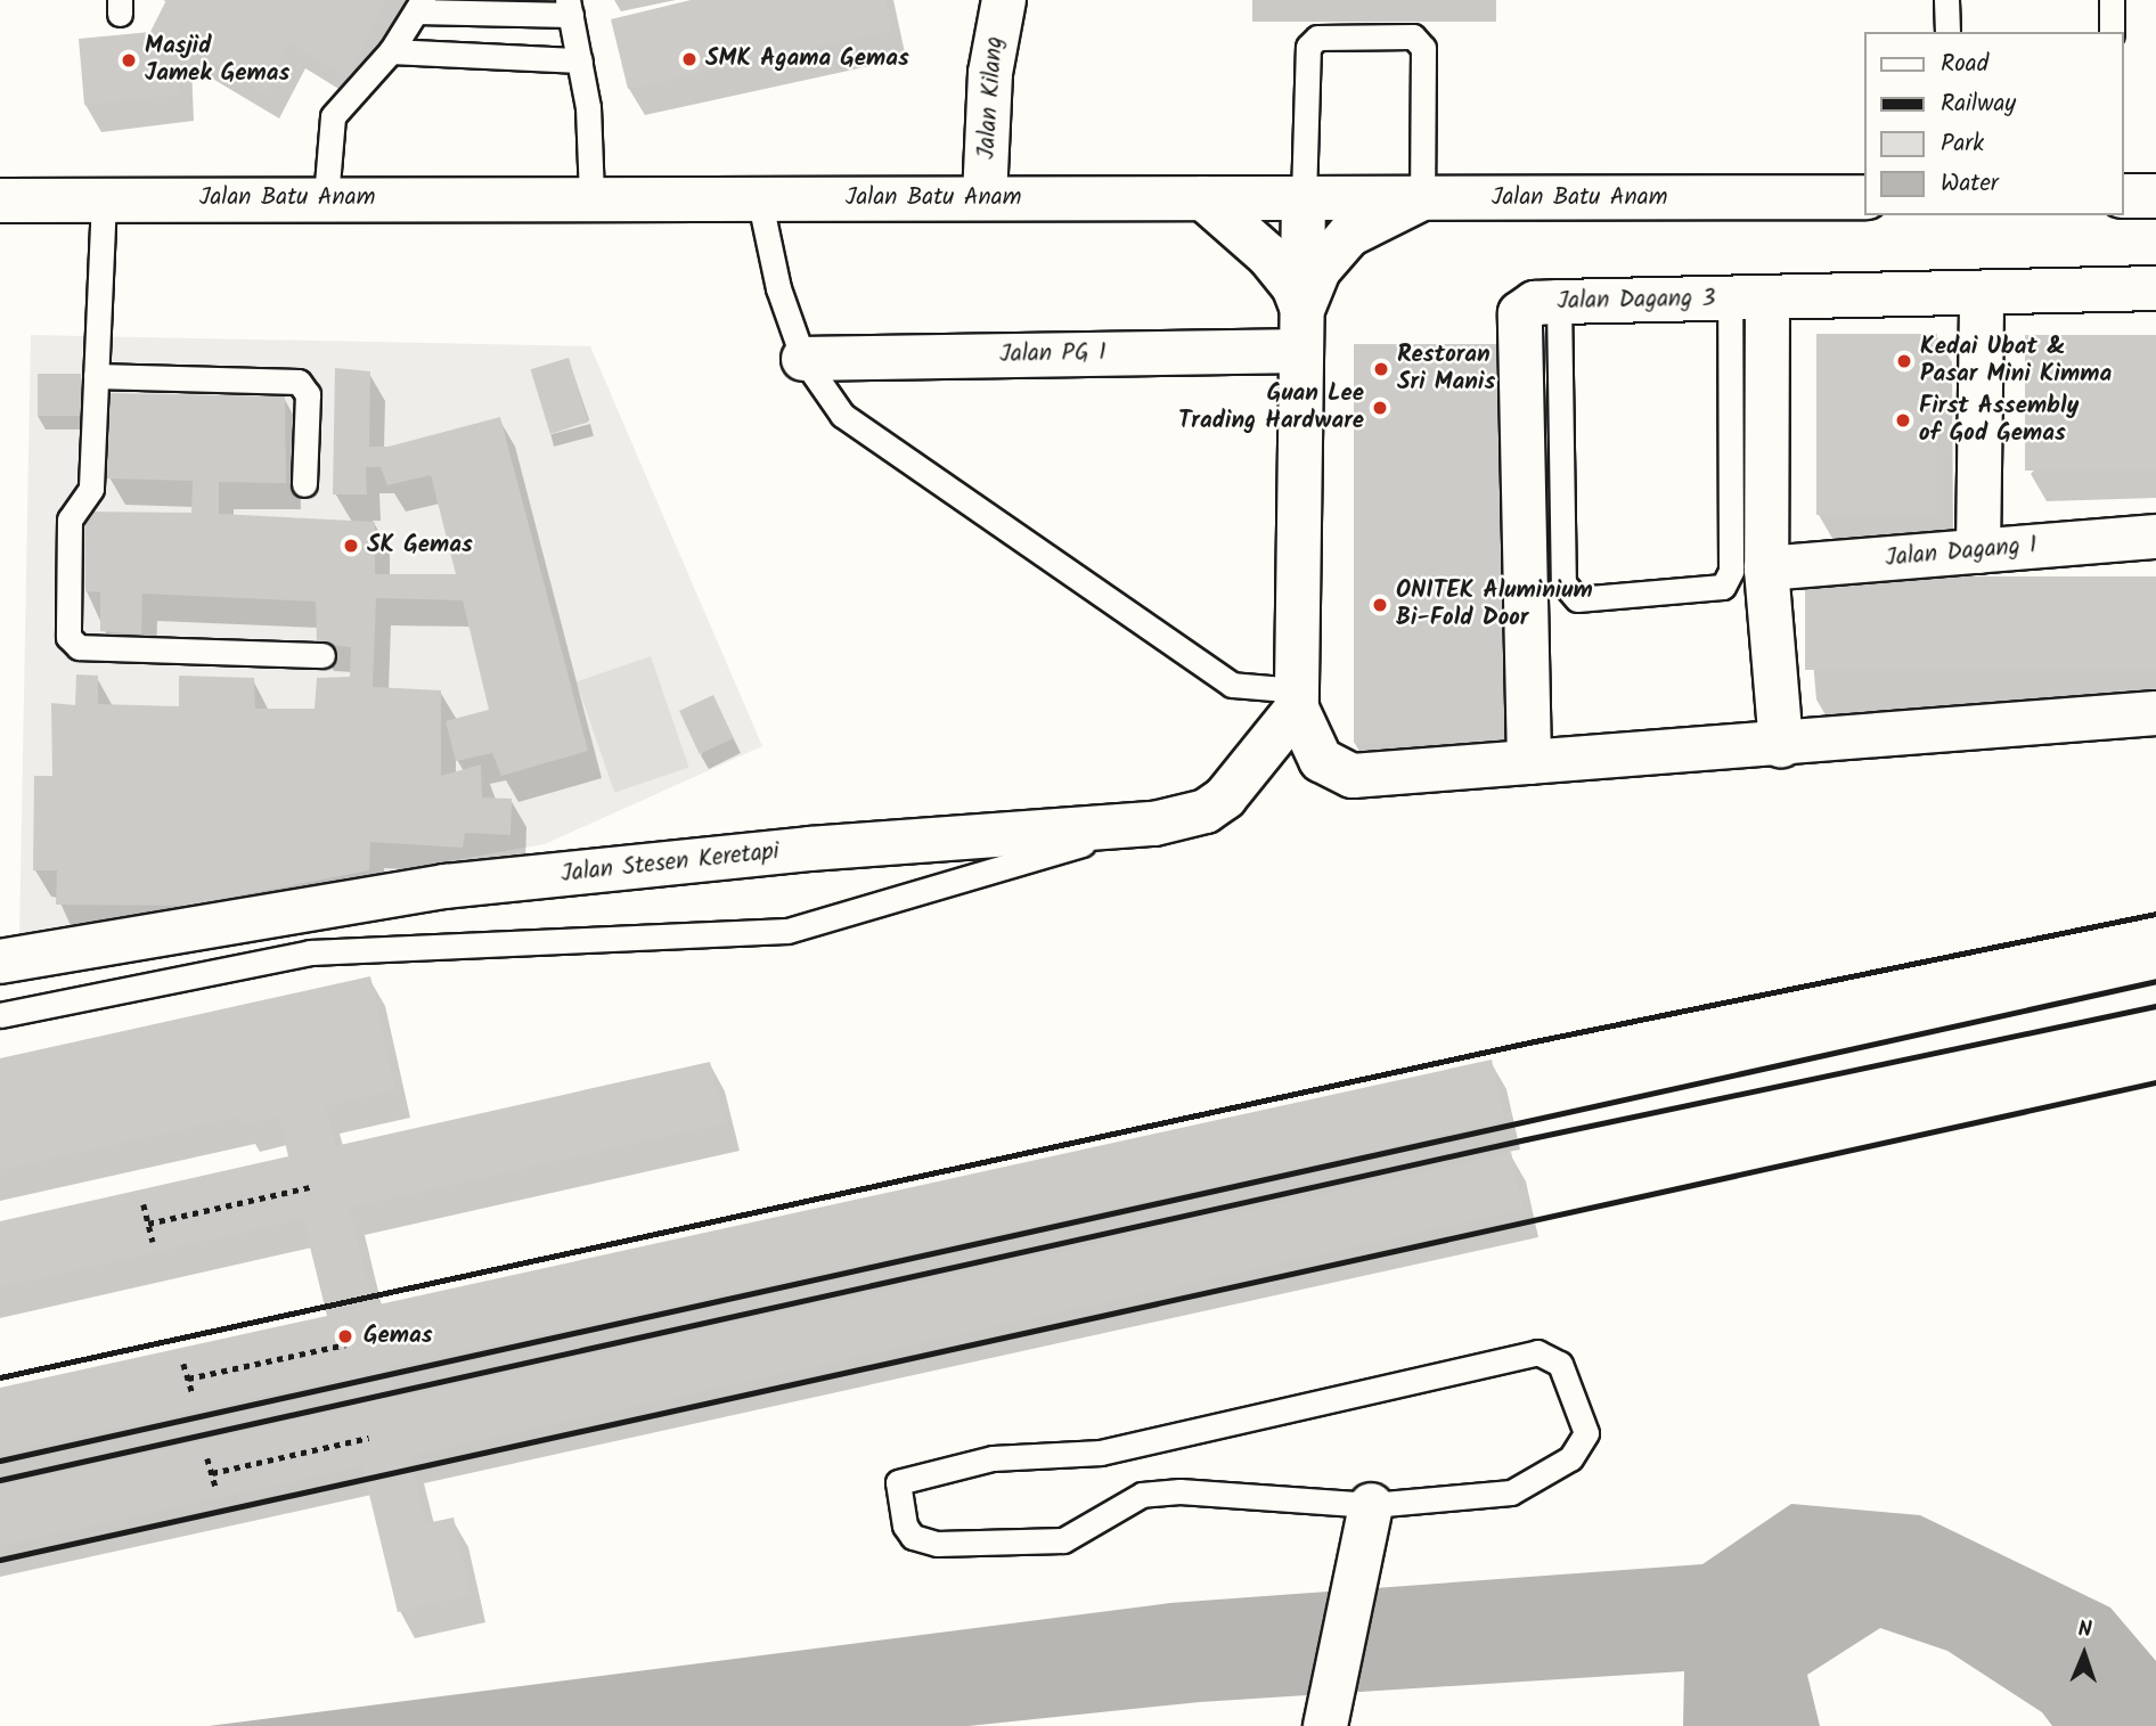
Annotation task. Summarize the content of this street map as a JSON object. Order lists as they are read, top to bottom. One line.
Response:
{"streets":{"main road":["Jalan Kilang","Jalan Batu Anam","Jalan Dagang 3","Jalan PG 1","Jalan Dagang 1","Jalan Stesen Keretapi"]},"crossings":[["Jalan Kilang","Jalan Batu Anam"]],"places":["SMK Agama Gemas","Masjid Jamek Gemas","Kedai Ubat & Pasar Mini Kimma","Restoran Sri Manis","Guan Lee Trading Hardware","First Assembly of God Gemas","SK Gemas","ONITEK Aluminium Bi-Fold Door","Gemas"],"legend":["Road","Railway","Park","Water"],"north":"top"}
